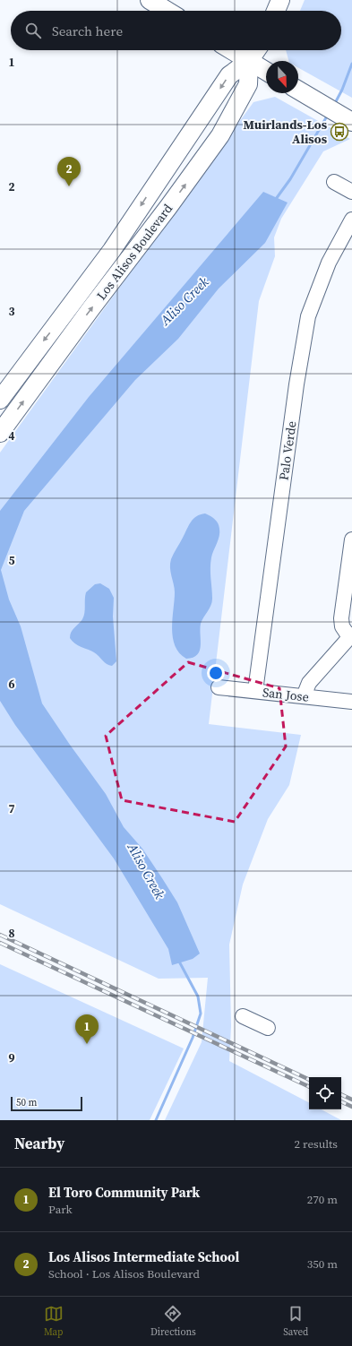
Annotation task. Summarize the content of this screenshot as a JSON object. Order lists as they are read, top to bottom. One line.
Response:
{"streets":{"main road":["Los Alisos Boulevard"],"street":["Palo Verde","San Jose"]},"crossings":[["Palo Verde","San Jose"]],"water":["Aliso Creek"],"places":{"bus stop":["Muirlands-Los Alisos"]},"scale_bar":"50 m","north":"bottom","page":{"search":"Search here","pins":["2","1"],"scale":"50 m","heading":["Nearby","2 results"],"list":[{"mark":"1","name":"El Toro Community Park","note":"Park","value":"270 m"},{"mark":"2","name":"Los Alisos Intermediate School","note":"School · Los Alisos Boulevard","value":"350 m"}],"nav":["Map","Directions","Saved"]},"grid":{"rows":["1","2","3","4","5","6","7","8","9"]}}
